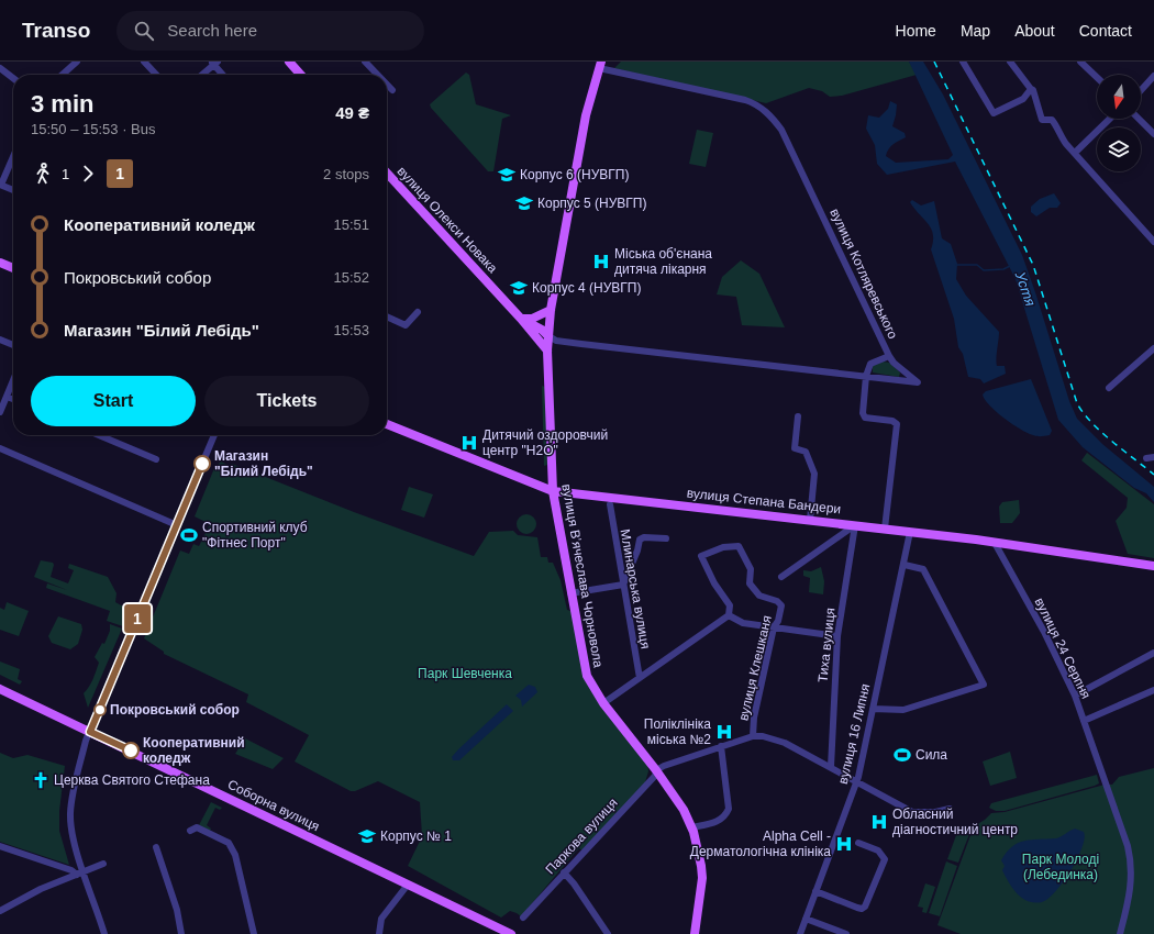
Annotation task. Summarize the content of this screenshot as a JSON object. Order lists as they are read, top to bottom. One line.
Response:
{"streets":{"main road":["вулиця Олекси Новака","вулиця Степана Бандери","вулиця Вʼячеслава Чорновола","Соборна вулиця"],"street":["вулиця Котляревського","Млинарська вулиця","Тиха вулиця","вулиця 24 Серпня","вулиця Клешканя","вулиця 16 Липня","Паркова вулиця"]},"crossings":[["вулиця Олекси Новака","вулиця Вʼячеслава Чорновола"],["вулиця Котляревського","вулиця Вʼячеслава Чорновола"],["вулиця Степана Бандери","вулиця Вʼячеслава Чорновола"],["вулиця Степана Бандери","Тиха вулиця"],["вулиця Степана Бандери","вулиця 24 Серпня"],["вулиця Степана Бандери","вулиця 16 Липня"],["вулиця Вʼячеслава Чорновола","Паркова вулиця"]],"water":["Устя"],"parks":["Парк Шевченка","Парк Молоді (Лебединка)"],"places":{"school or university":["Корпус 6 (НУВГП)","Корпус 5 (НУВГП)","Корпус 4 (НУВГП)","Корпус № 1"],"hospital":["Міська об'єнана дитяча лікарня","Дитячий оздоровчий центр \"H2O\"","Поліклініка міська №2","Обласний діагностичний центр","Alpha Cell - Дерматологічна клініка"],"other":["Магазин \"Білий Лебідь\"","Покровський собор","Кооперативний коледж"],"sports":["Спортивний клуб \"Фітнес Порт\"","Сила"],"church":["Церква Святого Стефана"]},"lines":["bus line 1"],"north":"bottom","page":{"header":"Transo","search":"Search here","nav":["Home","Map","About","Contact"],"on_map":"1","heading":["3 min","15:50 – 15:53 · Bus","49 ₴"],"legs":["1","1","2 stops"],"list":[{"name":"Кооперативний коледж","value":"15:51"},{"name":"Покровський собор","value":"15:52"},{"name":"Магазин \"Білий Лебідь\"","value":"15:53"}],"buttons":["Start","Tickets"]}}
